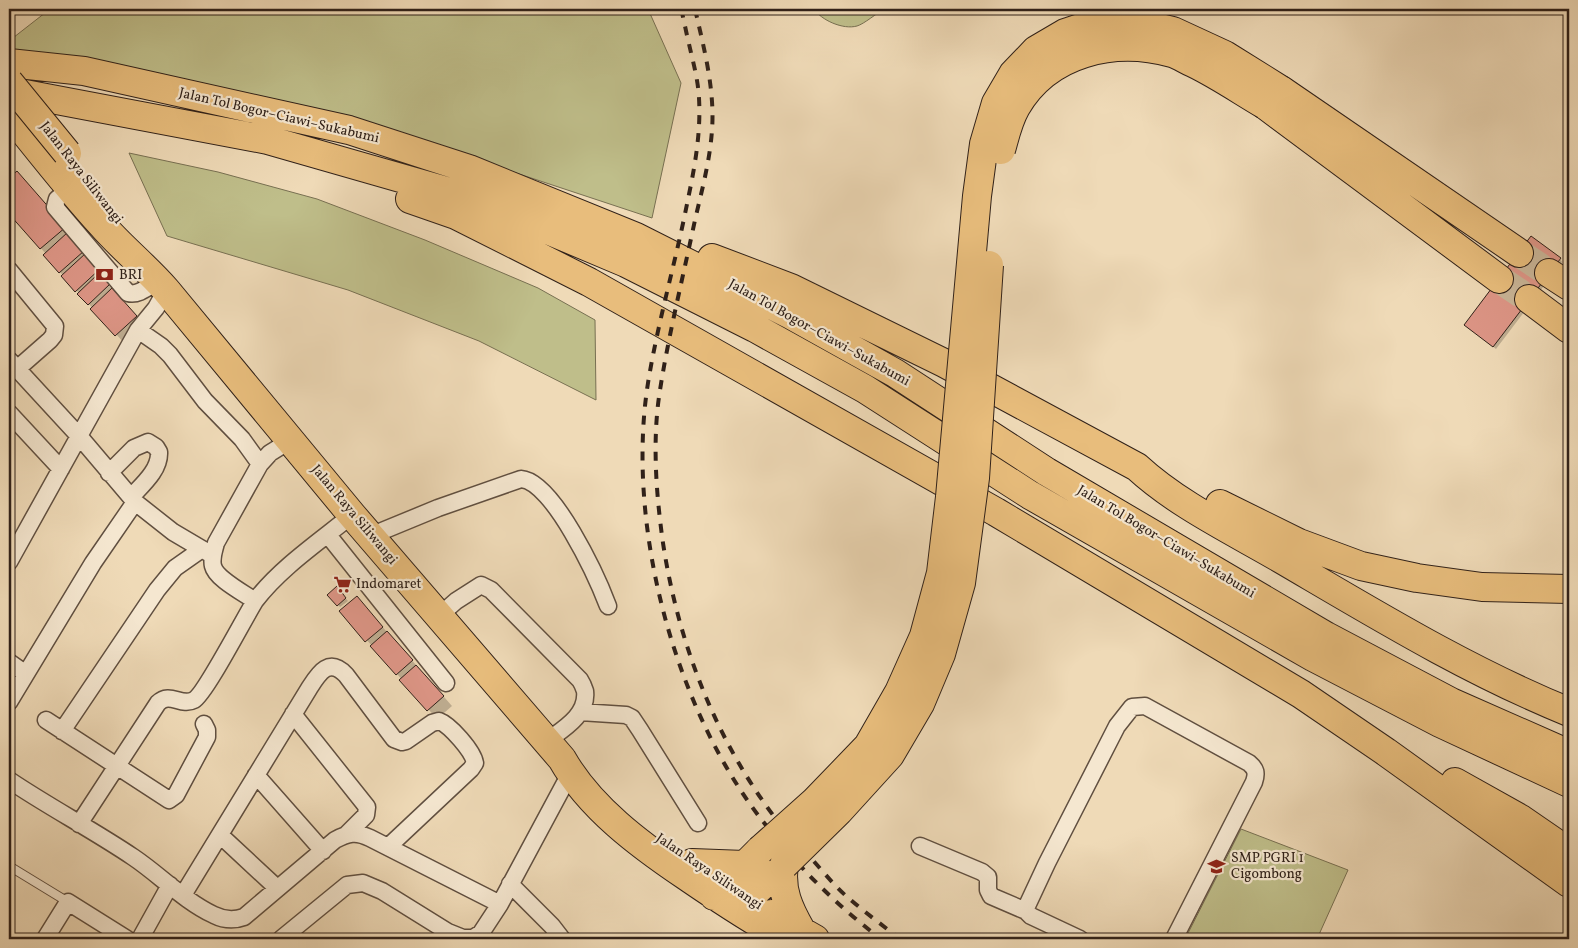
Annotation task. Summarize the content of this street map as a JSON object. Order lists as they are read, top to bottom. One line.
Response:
{"streets":{"highway":["Jalan Tol Bogor–Ciawi–Sukabumi","Jalan Raya Siliwangi"]},"places":{"bank":["BRI"],"supermarket":["Indomaret"],"school or university":["SMP PGRI 1 Cigombong"]}}
